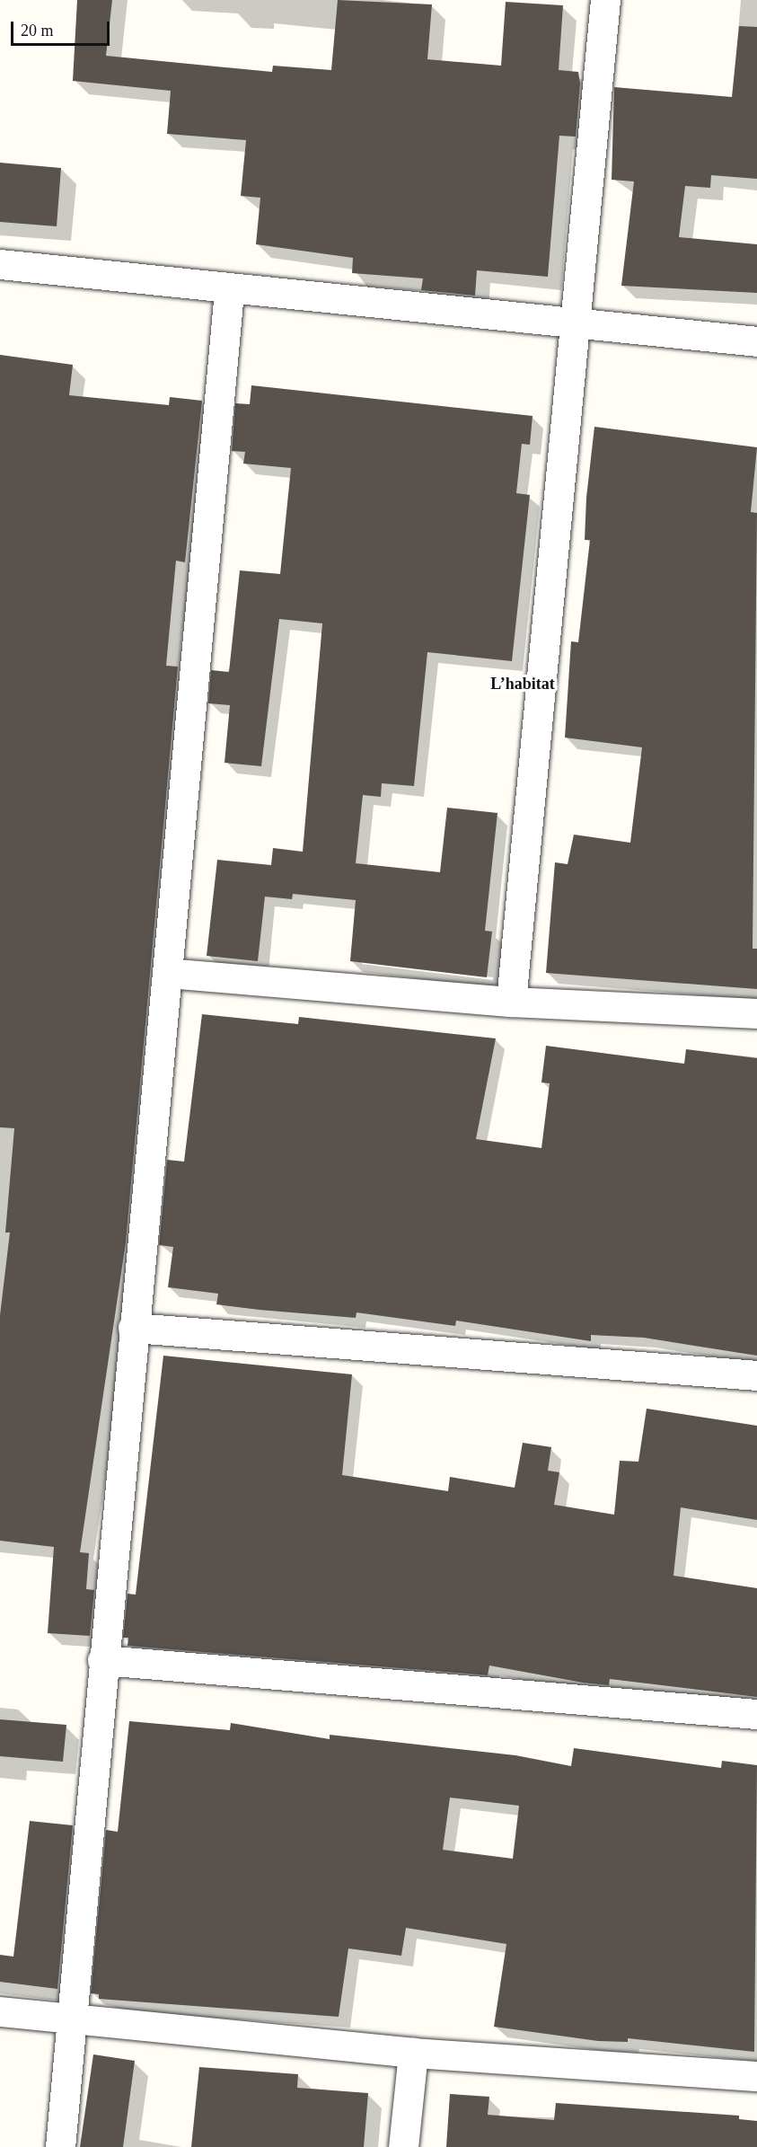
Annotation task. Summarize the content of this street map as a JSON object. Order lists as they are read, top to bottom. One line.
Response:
{"districts":["L’habitat"],"scale_bar":"20 m"}
